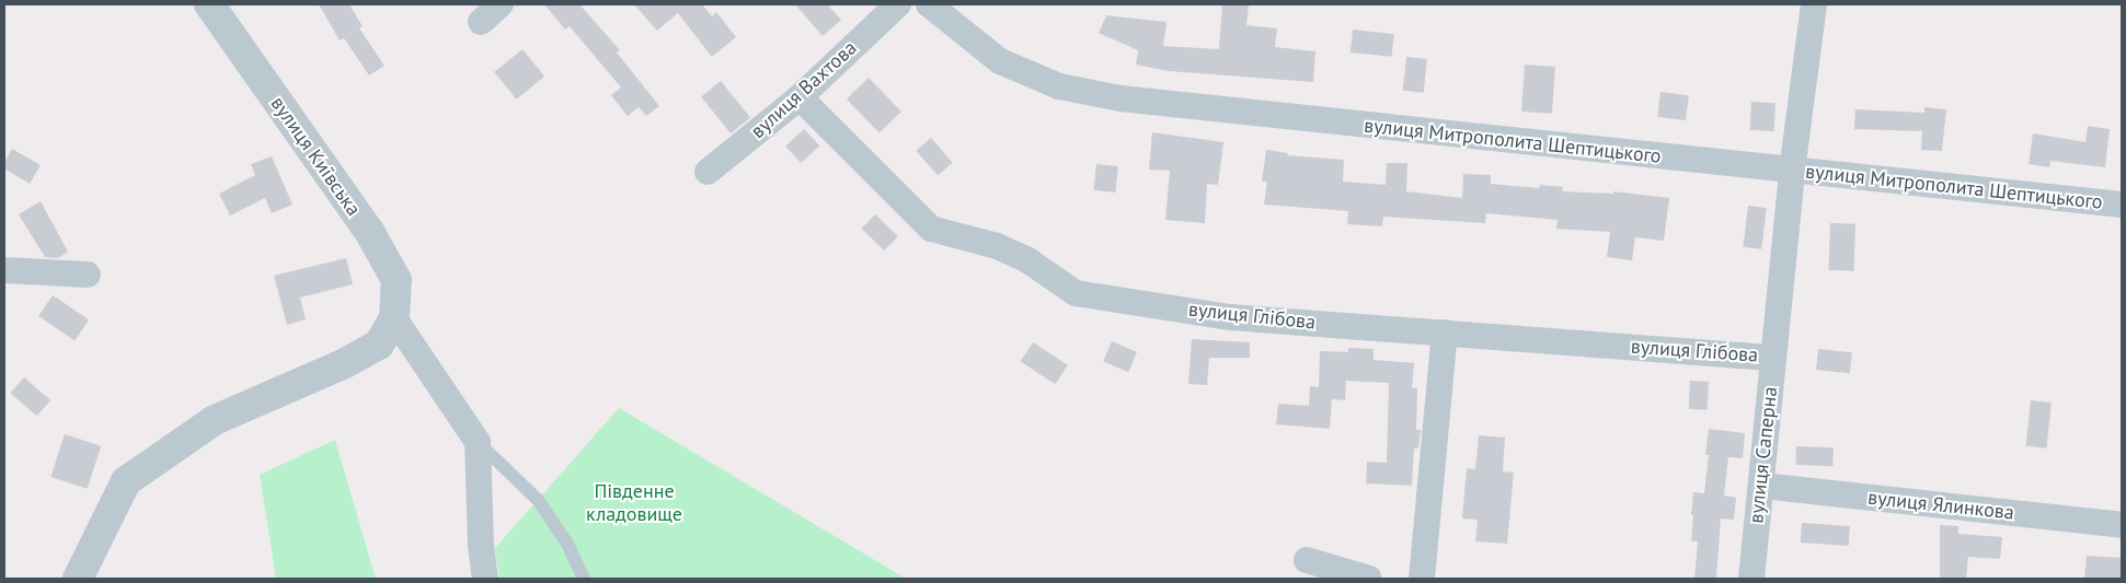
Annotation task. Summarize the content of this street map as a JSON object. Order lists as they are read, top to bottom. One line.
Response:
{"streets":{"street":["вулиця Вахтова","вулиця Митрополита Шептицького","вулиця Київська","вулиця Глібова","вулиця Саперна","вулиця Ялинкова"]},"crossings":[["вулиця Вахтова","вулиця Глібова"],["вулиця Митрополита Шептицького","вулиця Саперна"],["вулиця Глібова","вулиця Саперна"],["вулиця Саперна","вулиця Ялинкова"]],"parks":["Південне кладовище"]}
